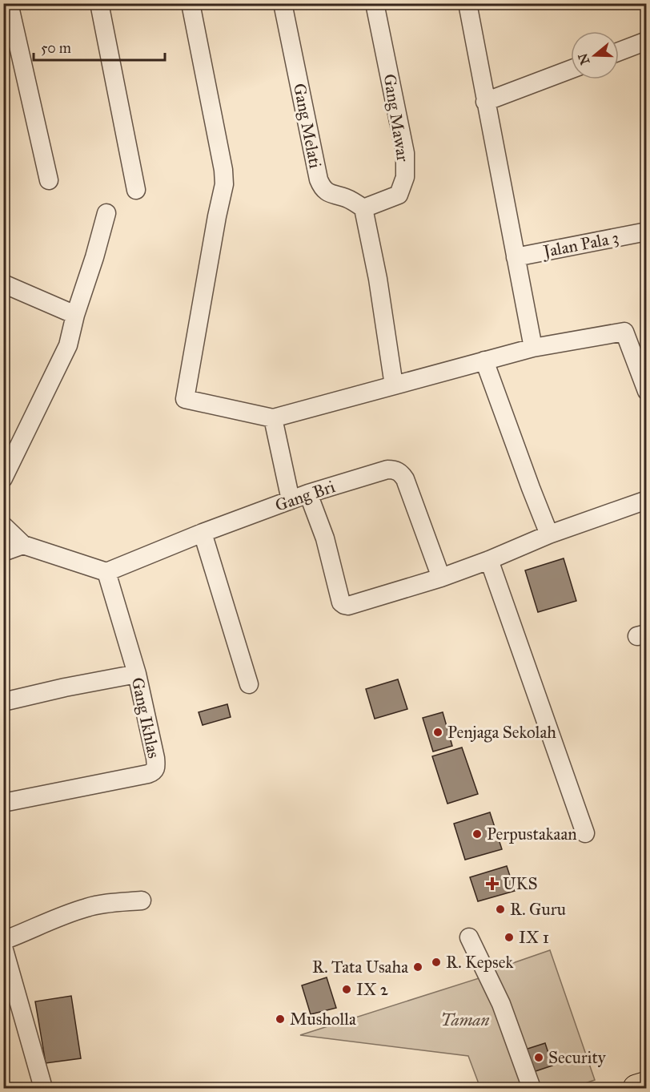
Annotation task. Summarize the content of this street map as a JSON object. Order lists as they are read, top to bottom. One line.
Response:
{"streets":{"street":["Gang Mawar","Gang Melati","Jalan Pala 3","Gang Bri","Gang Ikhlas"]},"crossings":[["Gang Mawar","Gang Melati"],["Gang Bri","Gang Ikhlas"]],"parks":["Taman"],"places":{"other":["Penjaga Sekolah","Perpustakaan","R. Guru","IX 1","R. Kepsek","R. Tata Usaha","IX 2","Musholla","Security"],"health":["UKS"]},"scale_bar":"50 m","north":"left"}
